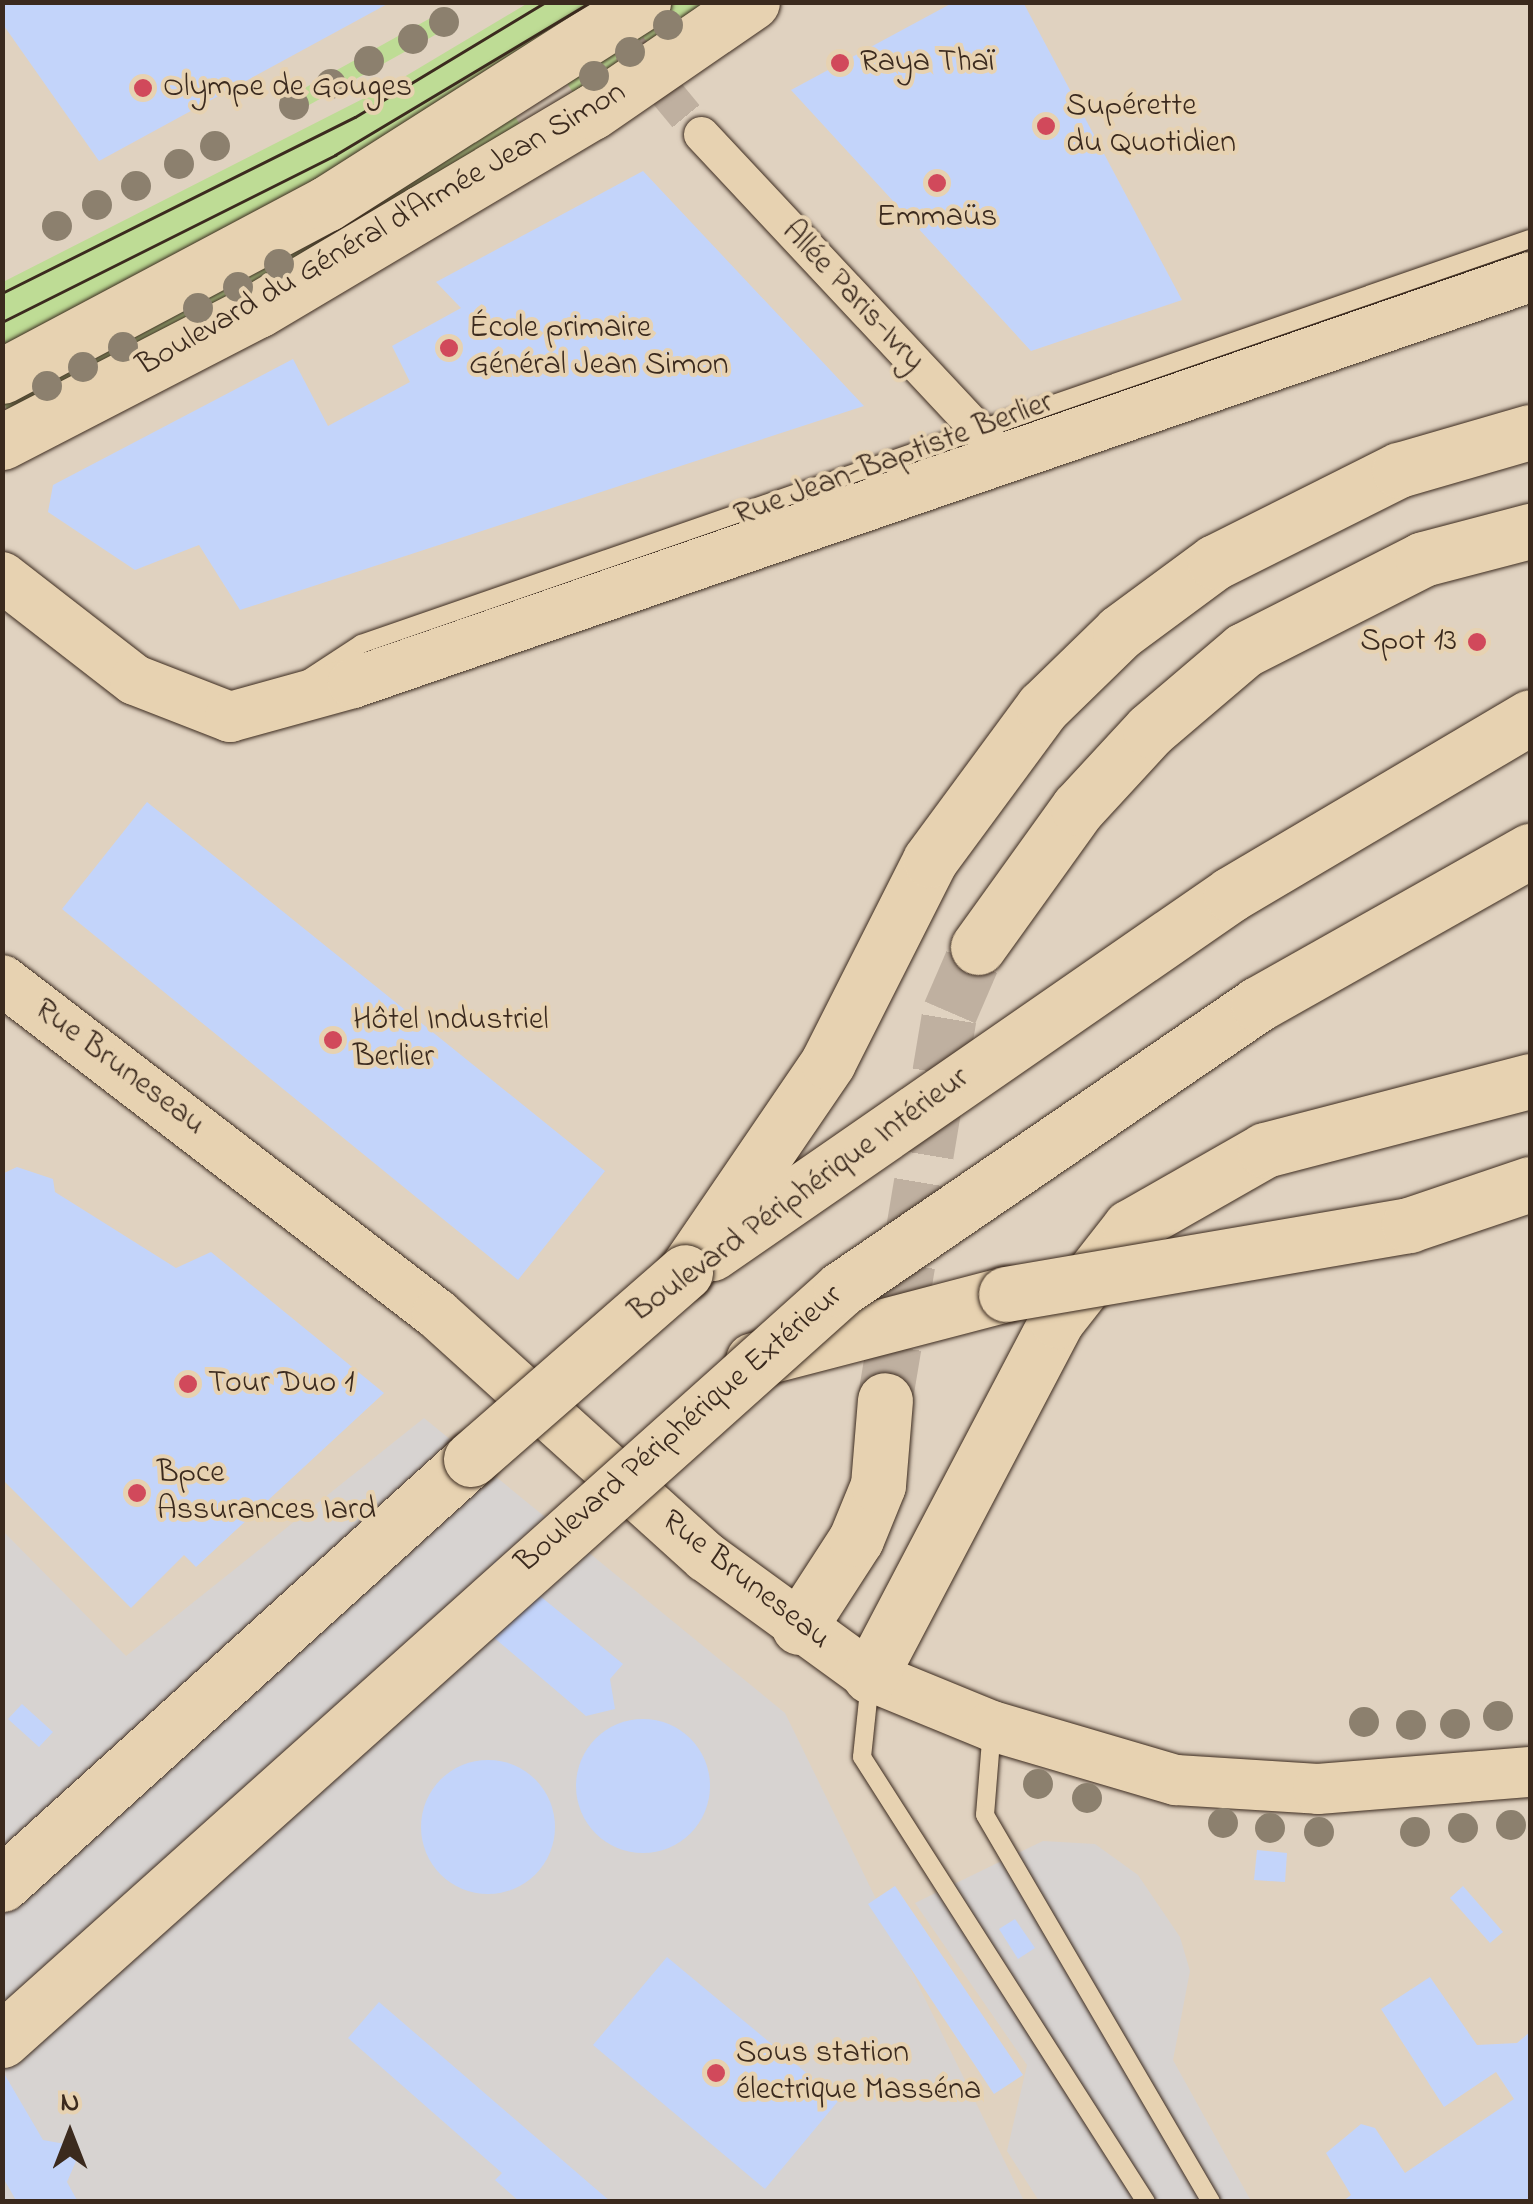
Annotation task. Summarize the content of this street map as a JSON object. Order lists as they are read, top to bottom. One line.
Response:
{"streets":{"main road":["Boulevard du Général d'Armée Jean Simon","Rue Jean-Baptiste Berlier","Rue Bruneseau","Boulevard Périphérique Intérieur","Boulevard Périphérique Extérieur"],"street":["Allée Paris-Ivry"]},"crossings":[["Allée Paris-Ivry","Rue Jean-Baptiste Berlier"]],"places":["Raya Thaï","Olympe de Gouges","Supérette du Quotidien","Emmaüs","École primaire Général Jean Simon","Spot 13","Hôtel Industriel Berlier","Tour Duo 1","Bpce Assurances Iard","Sous station électrique Masséna"],"north":"top"}
